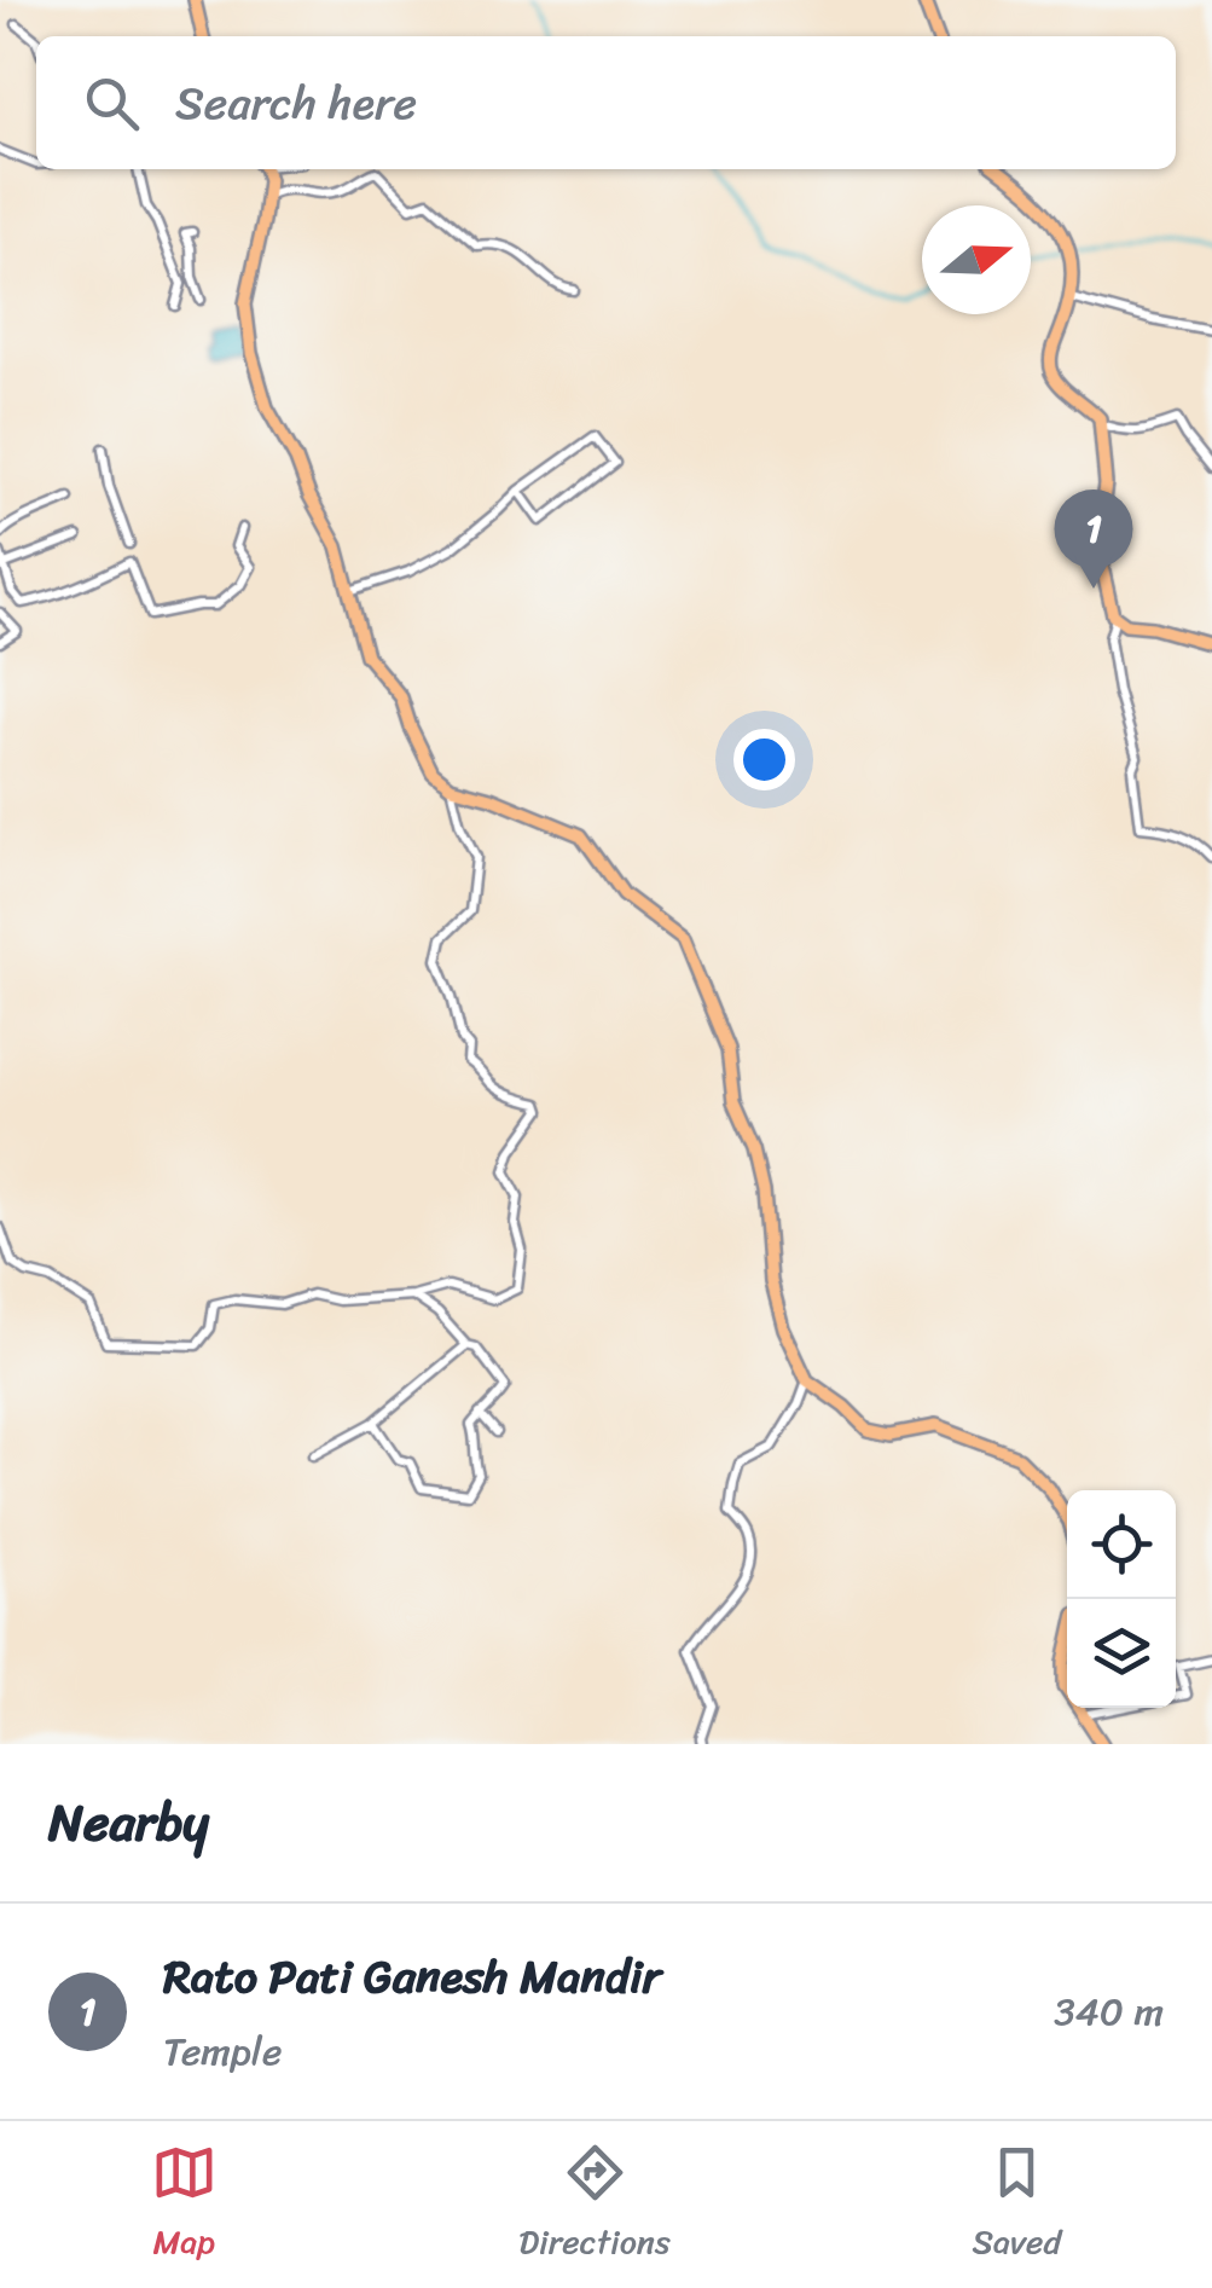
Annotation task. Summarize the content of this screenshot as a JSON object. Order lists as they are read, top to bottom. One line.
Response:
{"north":"right","page":{"search":"Search here","pins":"1","heading":"Nearby","list":[{"mark":"1","name":"Rato Pati Ganesh Mandir","note":"Temple","value":"340 m"}],"nav":["Map","Directions","Saved"]}}
